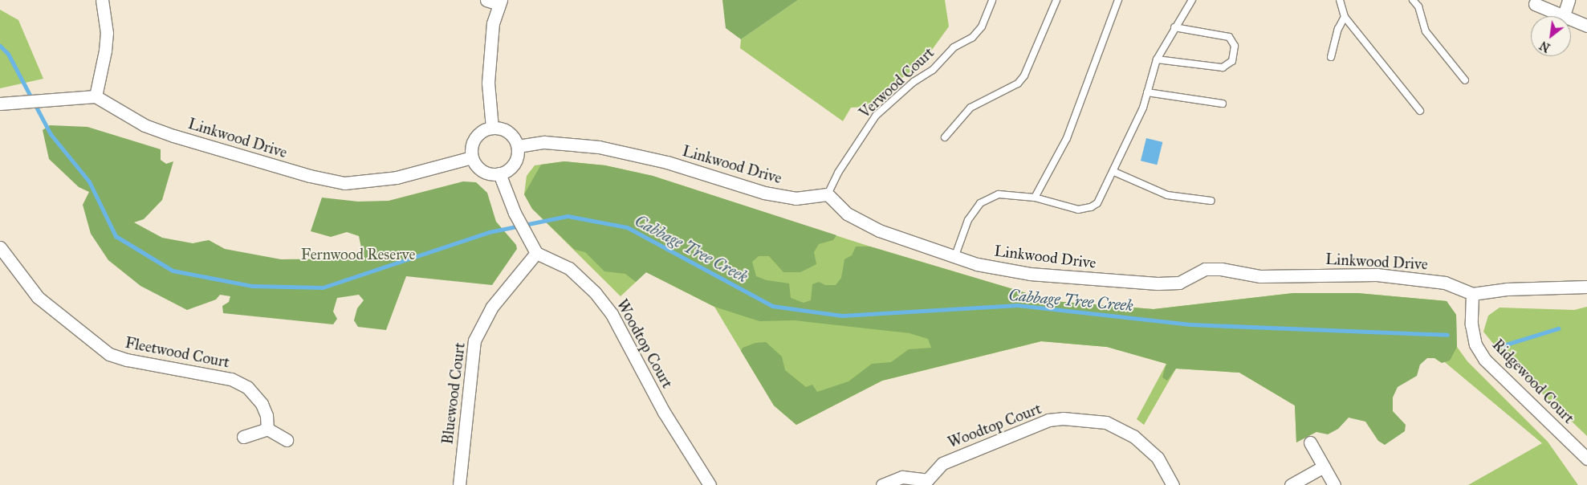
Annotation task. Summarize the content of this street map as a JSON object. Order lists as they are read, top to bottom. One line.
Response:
{"streets":{"street":["Linkwood Drive","Woodtop Court","Fleetwood Court","Ridgewood Court","Bluewood Court"],"lane":["Verwood Court"]},"crossings":[["Verwood Court","Linkwood Drive"],["Linkwood Drive","Ridgewood Court"],["Woodtop Court","Bluewood Court"]],"water":["Cabbage Tree Creek"],"parks":["Fernwood Reserve"],"north":"bottom left"}
